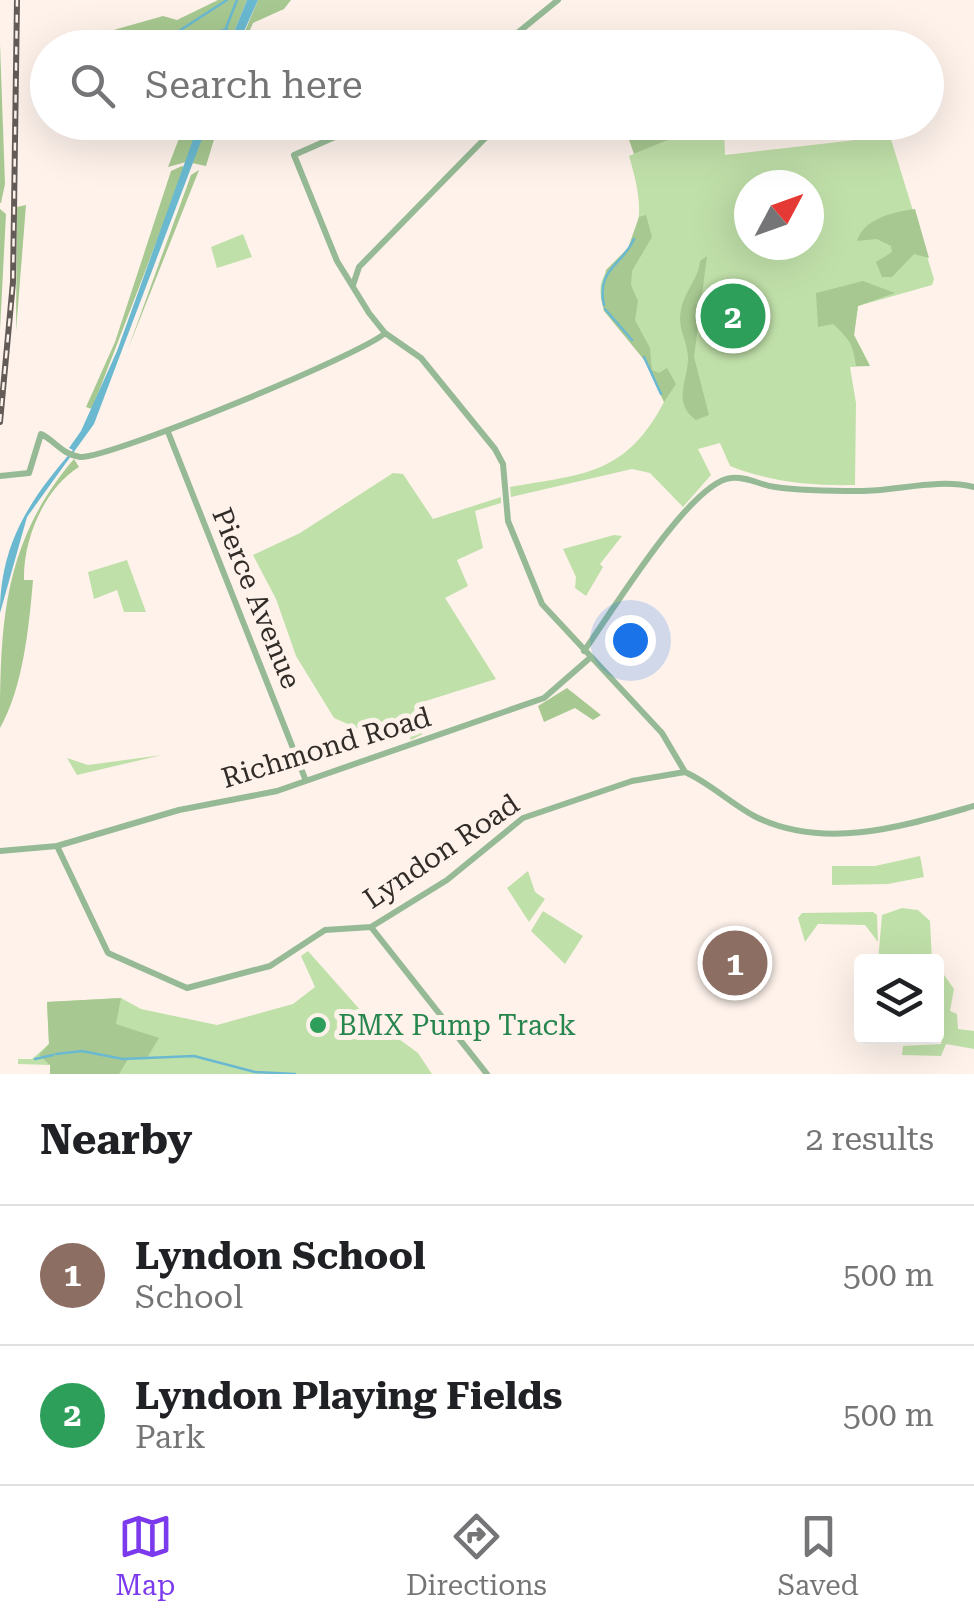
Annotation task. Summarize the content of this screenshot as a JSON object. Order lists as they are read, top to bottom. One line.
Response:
{"streets":{"street":["Pierce Avenue","Richmond Road","Lyndon Road"]},"crossings":[["Pierce Avenue","Richmond Road"],["Richmond Road","Lyndon Road"]],"places":["BMX Pump Track"],"north":"top right","page":{"search":"Search here","pins":["2","1"],"heading":["Nearby","2 results"],"list":[{"mark":"1","name":"Lyndon School","note":"School","value":"500 m"},{"mark":"2","name":"Lyndon Playing Fields","note":"Park","value":"500 m"}],"nav":["Map","Directions","Saved"]}}
